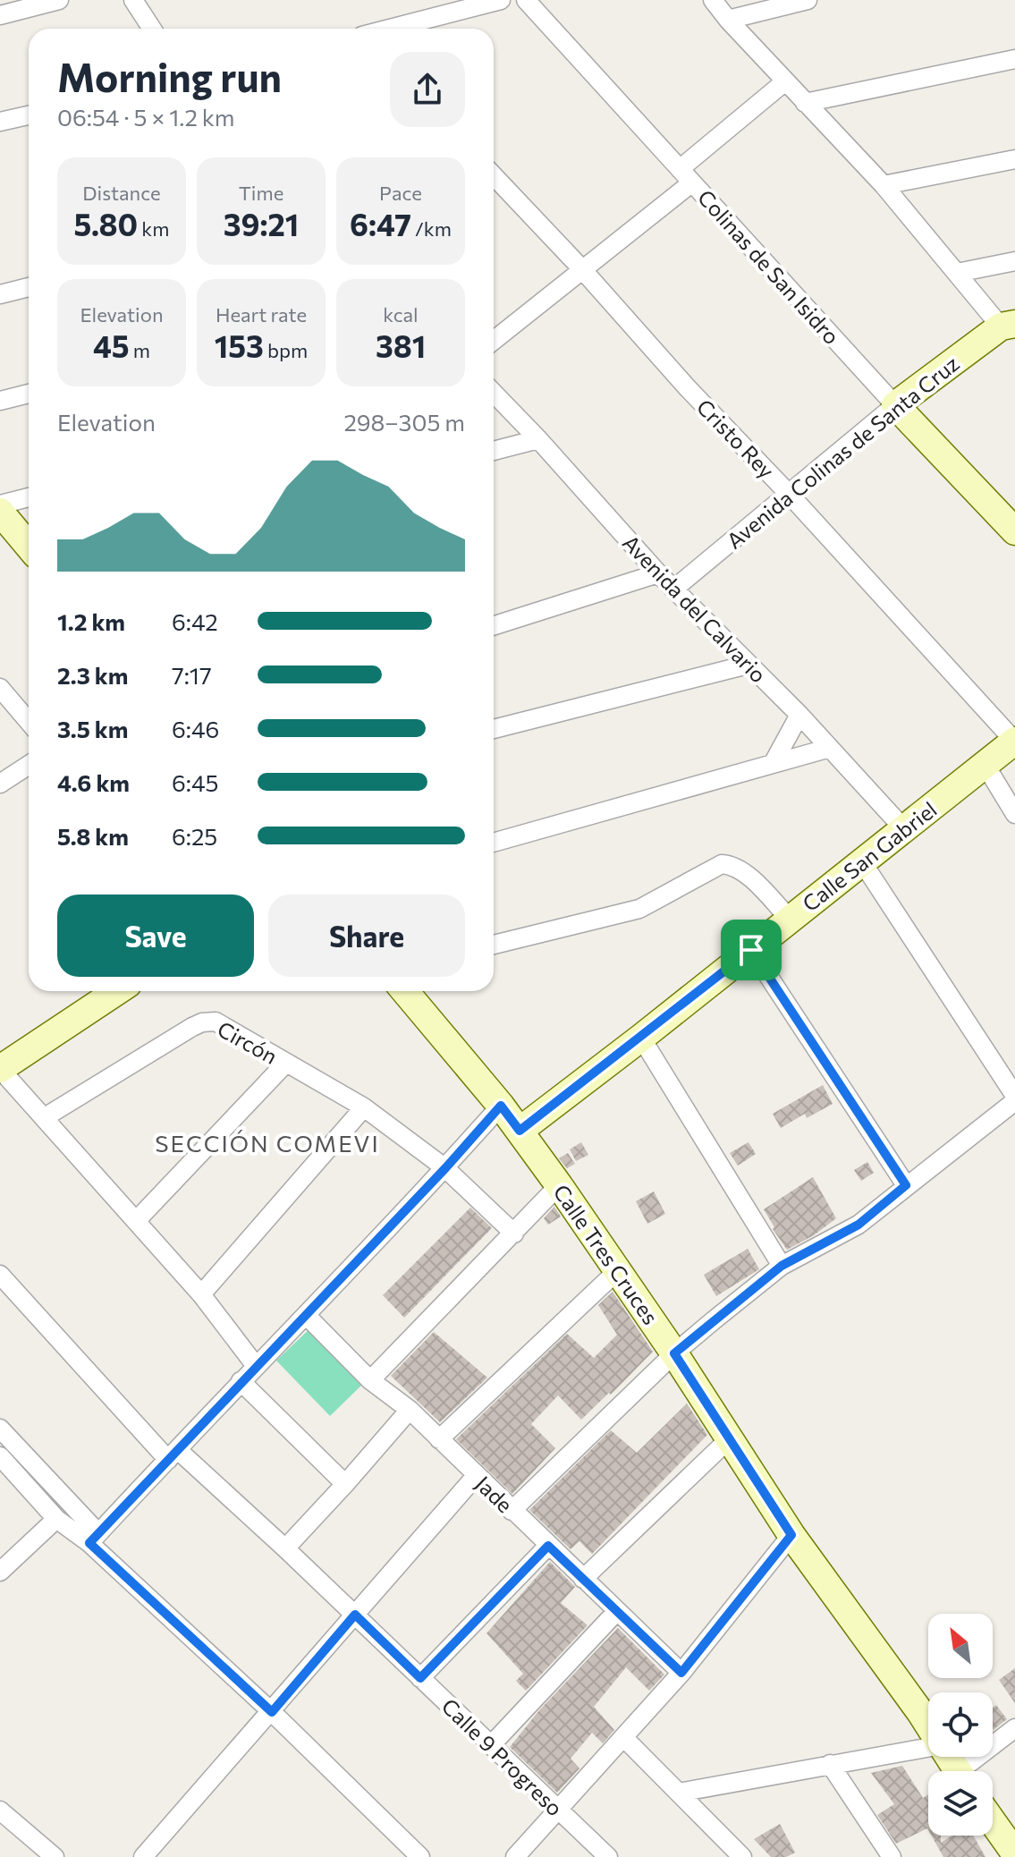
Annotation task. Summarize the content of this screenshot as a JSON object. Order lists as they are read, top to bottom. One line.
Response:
{"streets":{"street":["Colinas de San Isidro","Cristo Rey","Avenida Colinas de Santa Cruz","Avenida del Calvario","Calle San Gabriel","Circón","Calle Tres Cruces","Jade","Calle 9 Progreso"]},"crossings":[["Colinas de San Isidro","Avenida Colinas de Santa Cruz"],["Cristo Rey","Avenida Colinas de Santa Cruz"],["Cristo Rey","Calle San Gabriel"],["Avenida Colinas de Santa Cruz","Avenida del Calvario"],["Avenida del Calvario","Calle San Gabriel"],["Calle San Gabriel","Calle Tres Cruces"]],"districts":["SECCIÓN COMEVI"],"north":"top left","page":{"heading":["Morning run","06:54 · 5 × 1.2 km"],"stats":[["Distance","5.80 km"],["Time","39:21"],["Pace","6:47 /km"],["Elevation","45 m"],["Heart rate","153 bpm"],["kcal","381"]],"chart":["Elevation","298–305 m"],"list":[{"name":"1.2 km","note":"6:42"},{"name":"2.3 km","note":"7:17"},{"name":"3.5 km","note":"6:46"},{"name":"4.6 km","note":"6:45"},{"name":"5.8 km","note":"6:25"}],"buttons":["Save","Share"]}}
